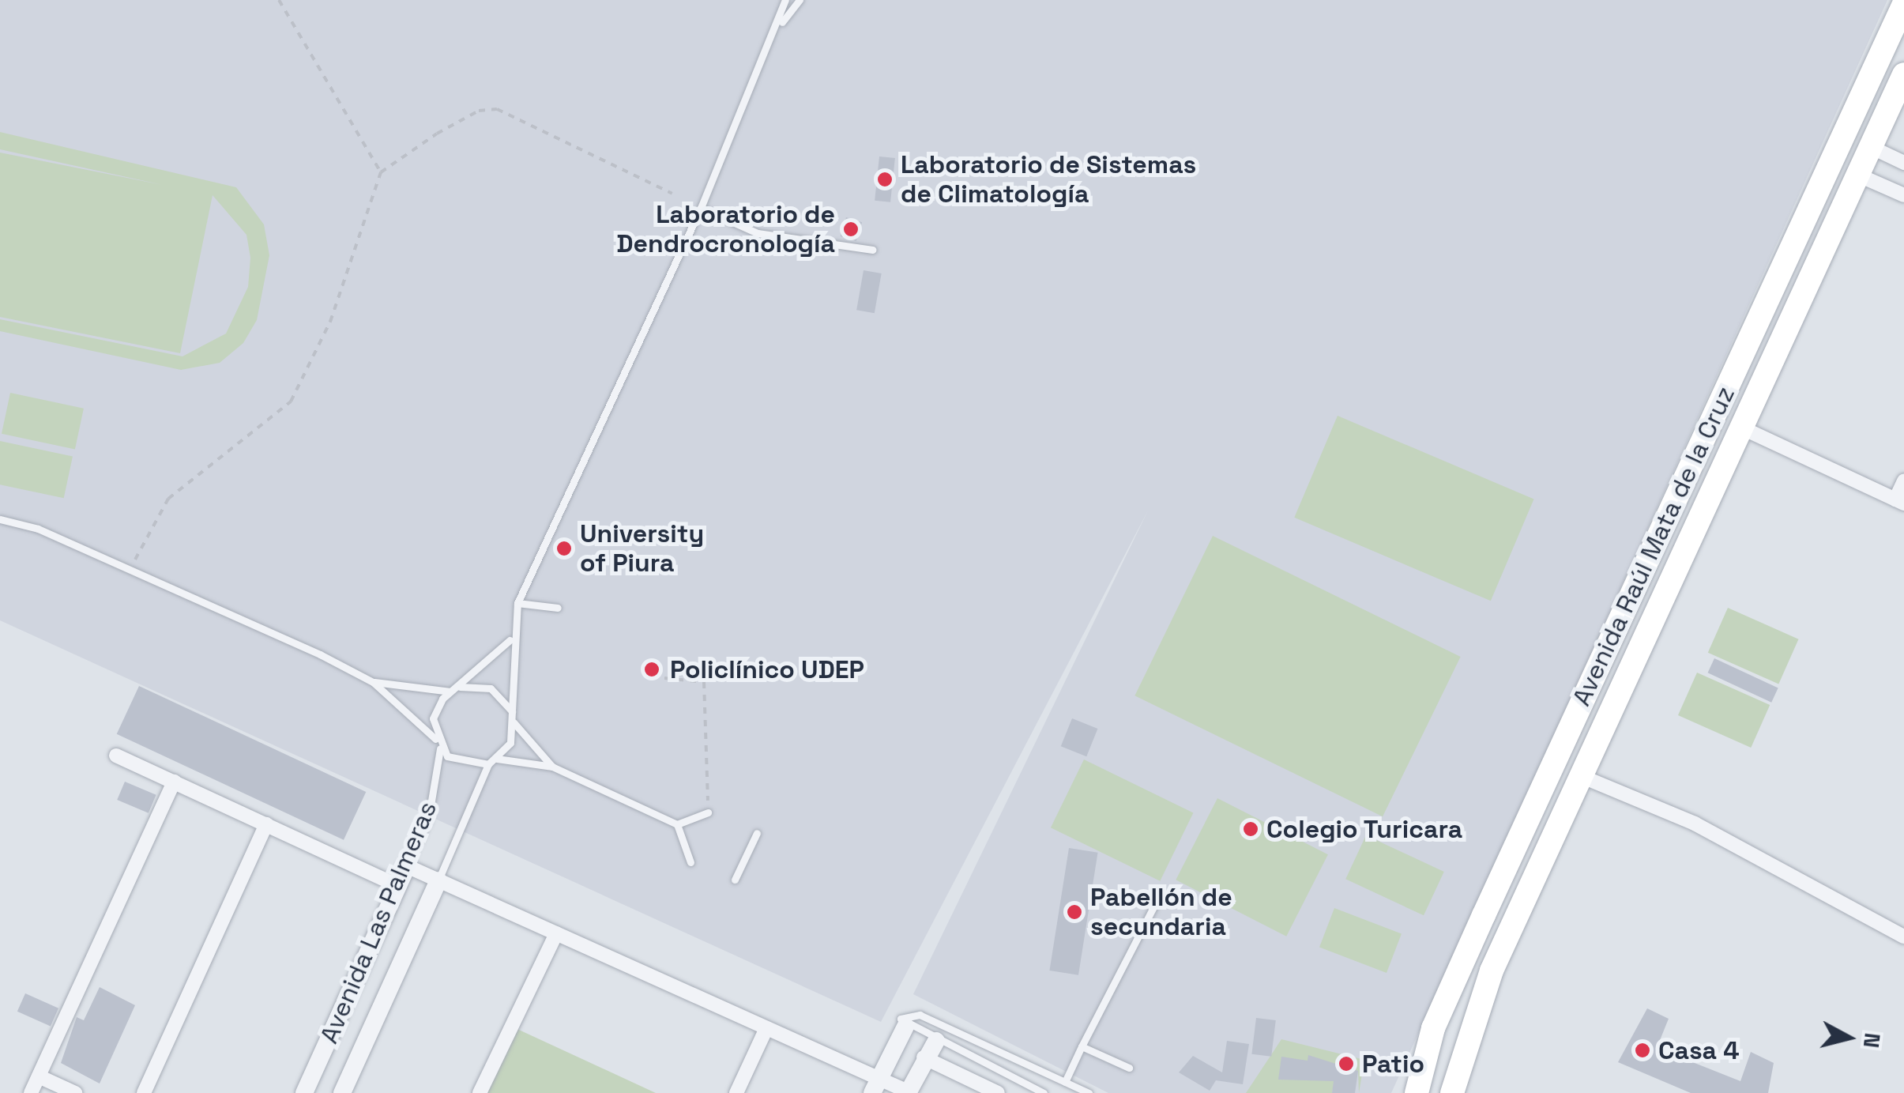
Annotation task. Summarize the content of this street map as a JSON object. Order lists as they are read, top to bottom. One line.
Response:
{"streets":{"main road":["Avenida Raúl Mata de la Cruz"],"street":["Avenida Las Palmeras"]},"places":["Laboratorio de Sistemas de Climatología","Laboratorio de Dendrocronología","University of Piura","Policlínico UDEP","Colegio Turicara","Pabellón de secundaria","Casa 4","Patio"],"north":"right"}
